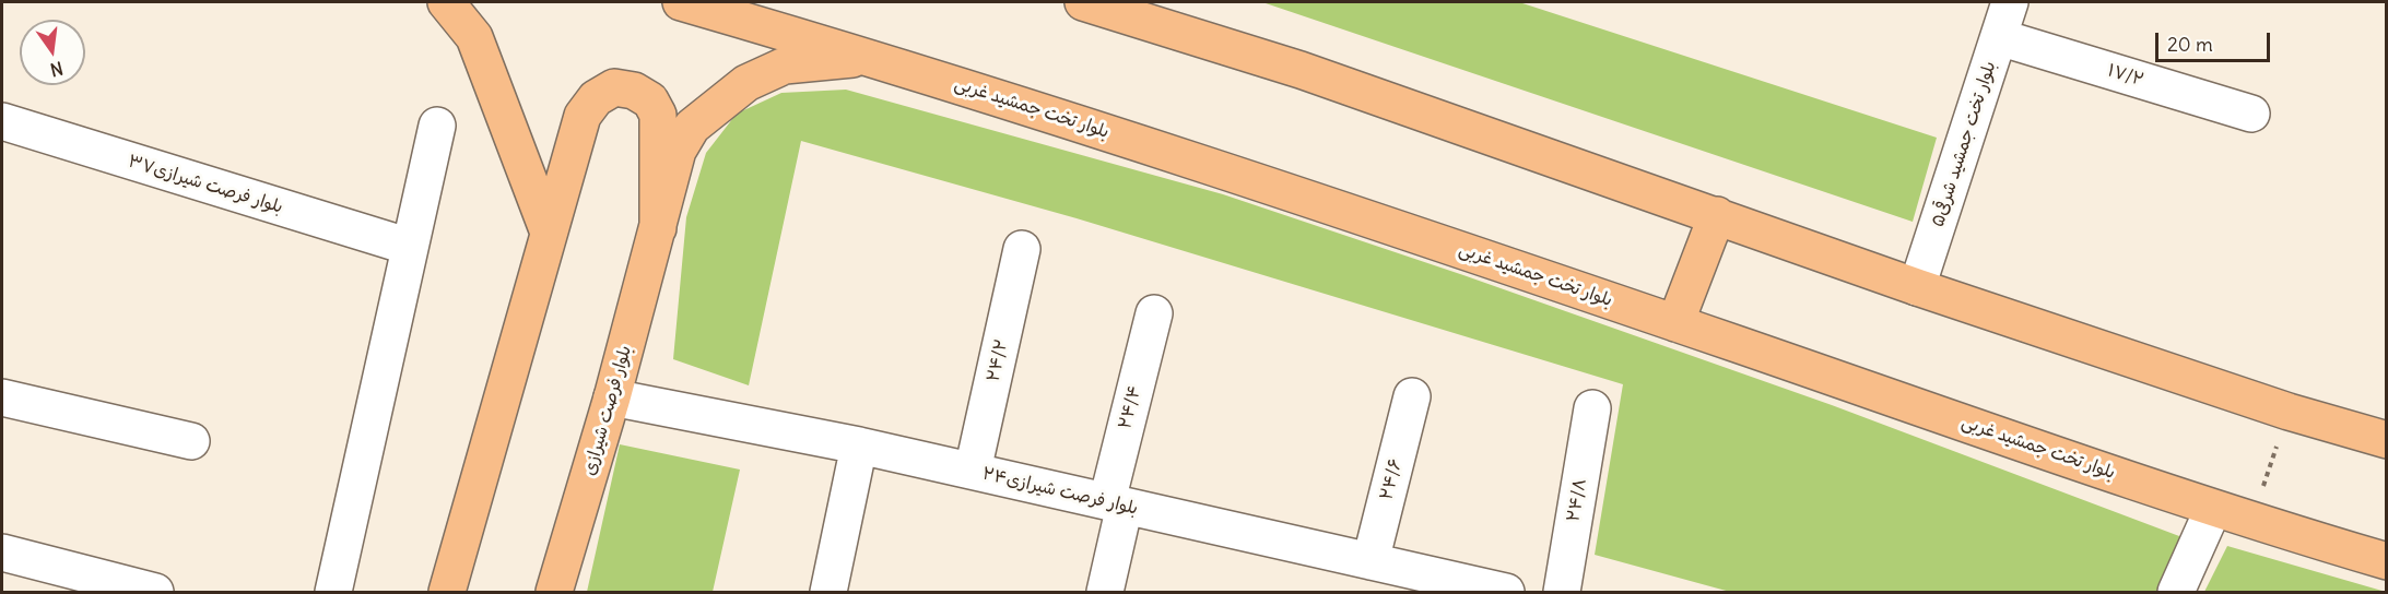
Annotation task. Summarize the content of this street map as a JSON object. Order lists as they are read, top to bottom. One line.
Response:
{"streets":{"main road":["بلوار تخت جمشید غربی","بلوار فرصت شیرازی"],"street":["۱۷/۲","بلوار تخت جمشید شرقی۵","بلوار فرصت شیرازی۳۷","۲۴/۲","۲۴/۴","۲۴/۶","بلوار فرصت شیرازی۲۴","۲۴/۸"]},"crossings":[["۱۷/۲","بلوار تخت جمشید شرقی۵"],["۲۴/۲","بلوار فرصت شیرازی۲۴"],["۲۴/۴","بلوار فرصت شیرازی۲۴"],["بلوار فرصت شیرازی","بلوار فرصت شیرازی۲۴"],["۲۴/۶","بلوار فرصت شیرازی۲۴"]],"scale_bar":"20 m","north":"bottom"}
